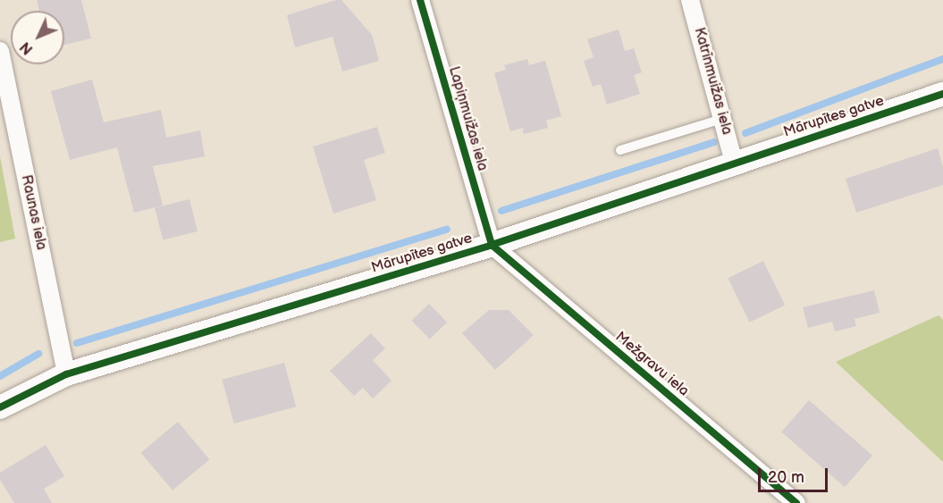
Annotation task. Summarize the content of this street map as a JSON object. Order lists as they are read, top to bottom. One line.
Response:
{"streets":{"street":["Katrīnmuižas iela","Mārupītes gatve","Lapiņmuižas iela","Raunas iela","Mežgravu iela"]},"crossings":[["Katrīnmuižas iela","Mārupītes gatve"],["Mārupītes gatve","Lapiņmuižas iela"],["Mārupītes gatve","Raunas iela"],["Mārupītes gatve","Mežgravu iela"],["Lapiņmuižas iela","Mežgravu iela"]],"scale_bar":"20 m","north":"bottom left"}
